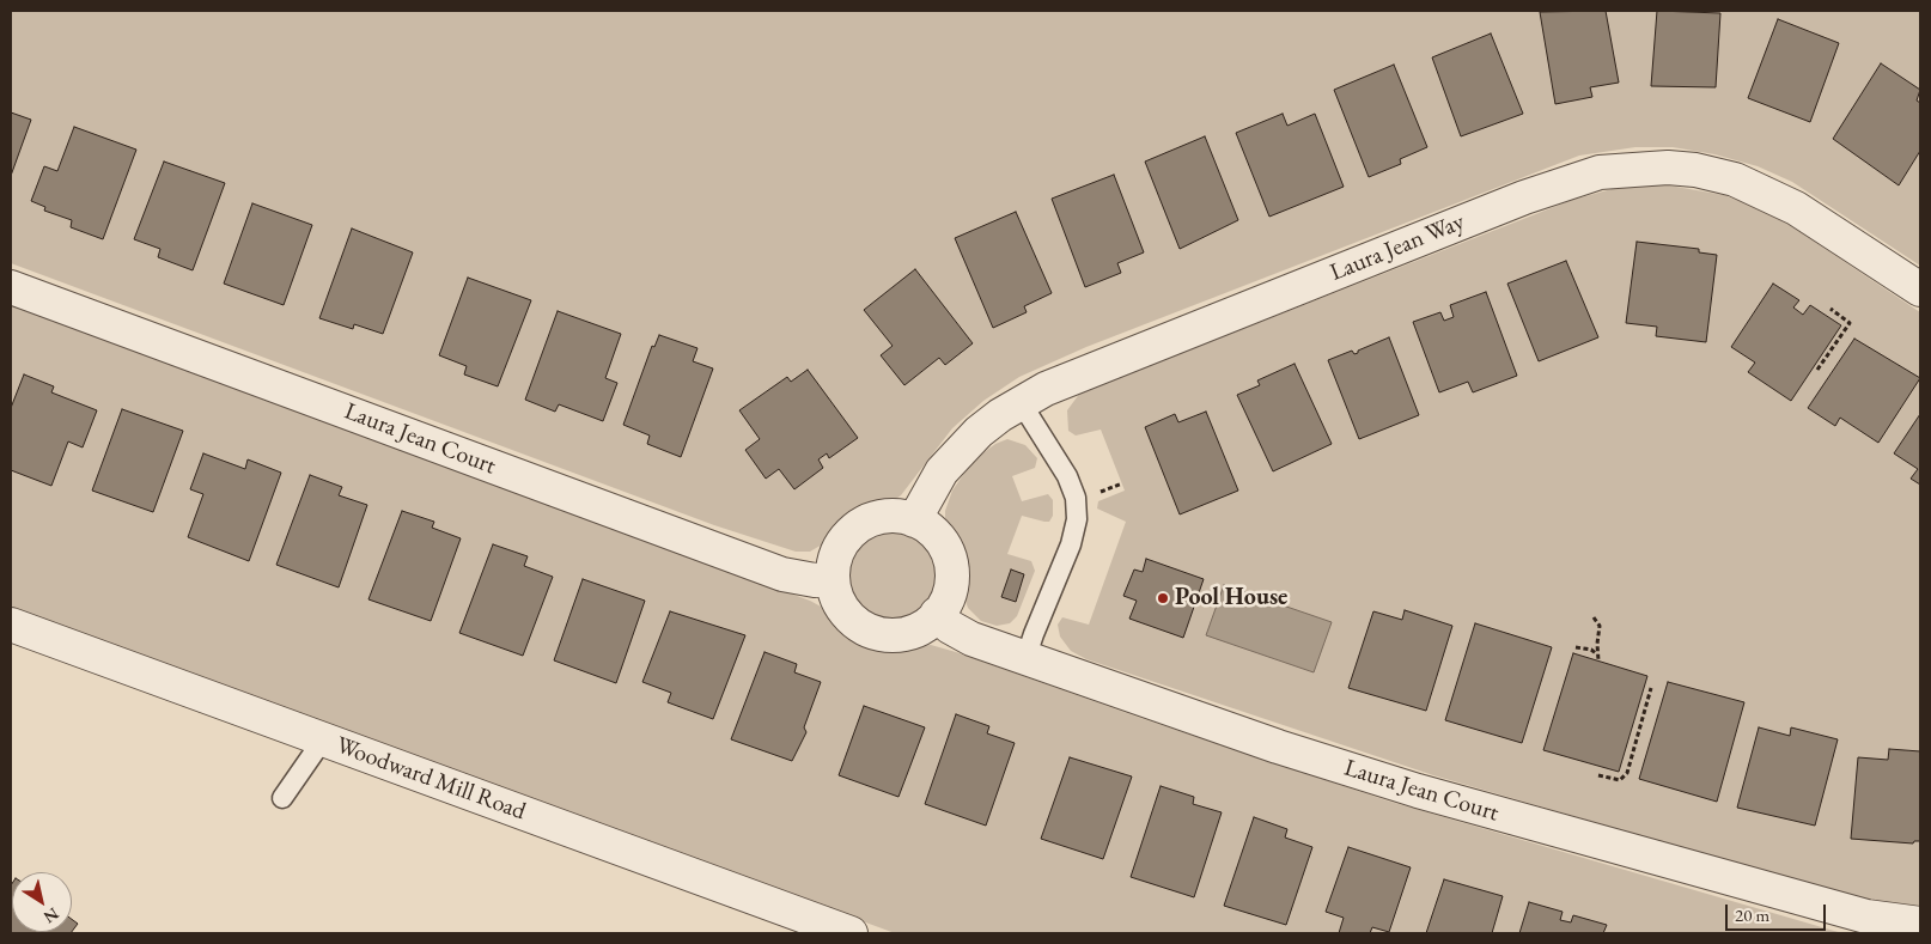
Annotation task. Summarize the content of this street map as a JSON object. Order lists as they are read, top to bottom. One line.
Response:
{"streets":{"street":["Laura Jean Way","Laura Jean Court","Woodward Mill Road"]},"crossings":[["Laura Jean Way","Laura Jean Court"]],"places":["Pool House"],"scale_bar":"20 m","north":"bottom right"}
